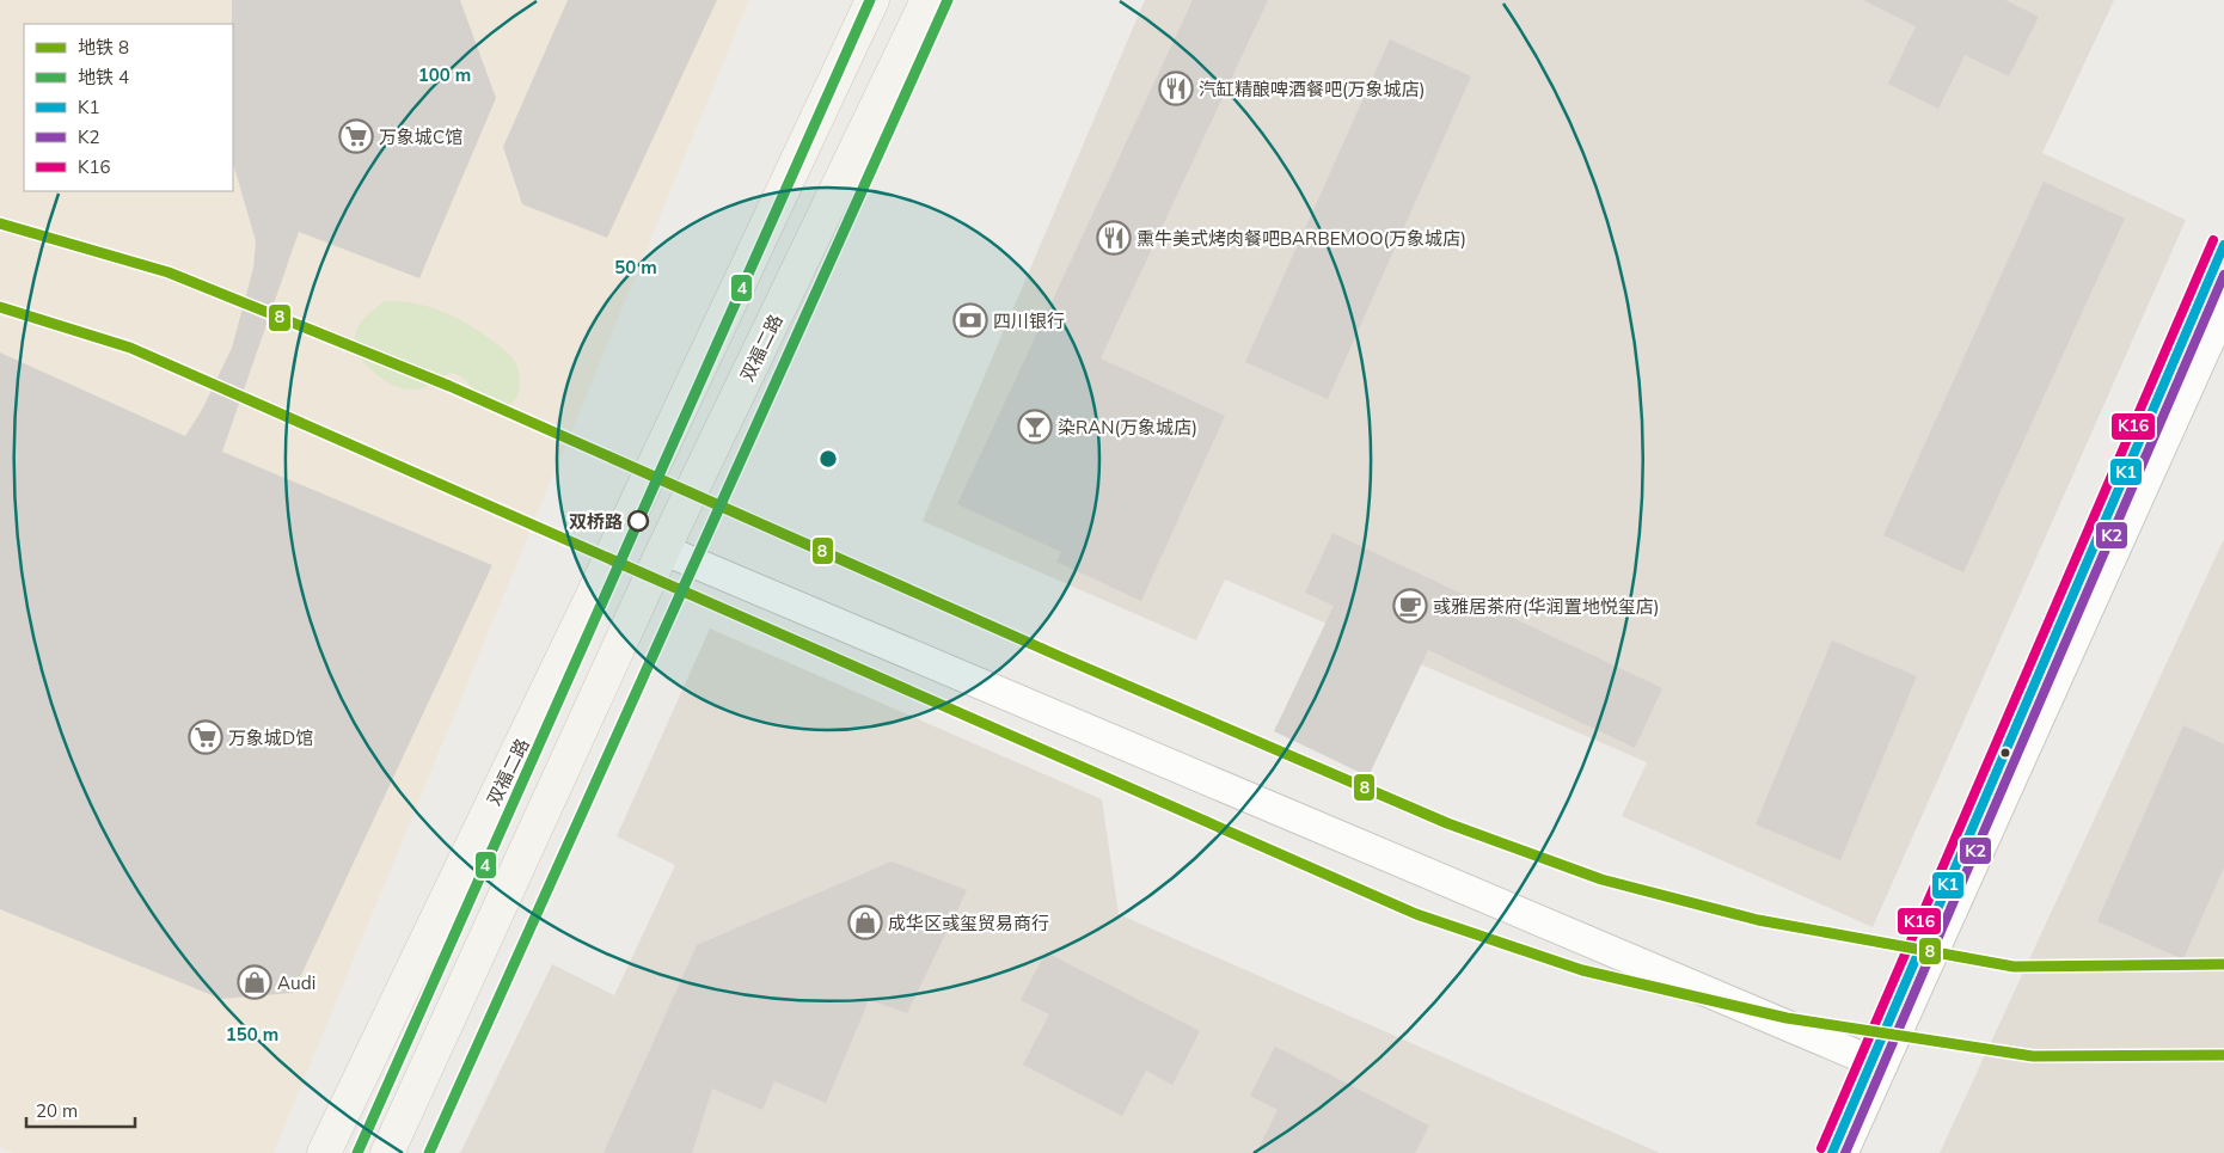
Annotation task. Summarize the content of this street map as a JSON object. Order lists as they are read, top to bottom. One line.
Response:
{"streets":{"main road":["双福二路"]},"places":{"restaurant":["汽缸精酿啤酒餐吧(万象城店)","熏牛美式烤肉餐吧BARBEMOO(万象城店)"],"supermarket":["万象城C馆","万象城D馆"],"bank":["四川银行"],"bar":["染RAN(万象城店)"],"other":["双桥路"],"cafe":["彧雅居茶府(华润置地悦玺店)"],"shop":["成华区彧玺贸易商行","Audi"]},"lines":["metro line 4","metro line 8","transit line K16","transit line K1","transit line K2"],"legend":["地铁 8","地铁 4","K1","K2","K16"],"scale_bar":"20 m","rings":["100 m","50 m","150 m"]}
